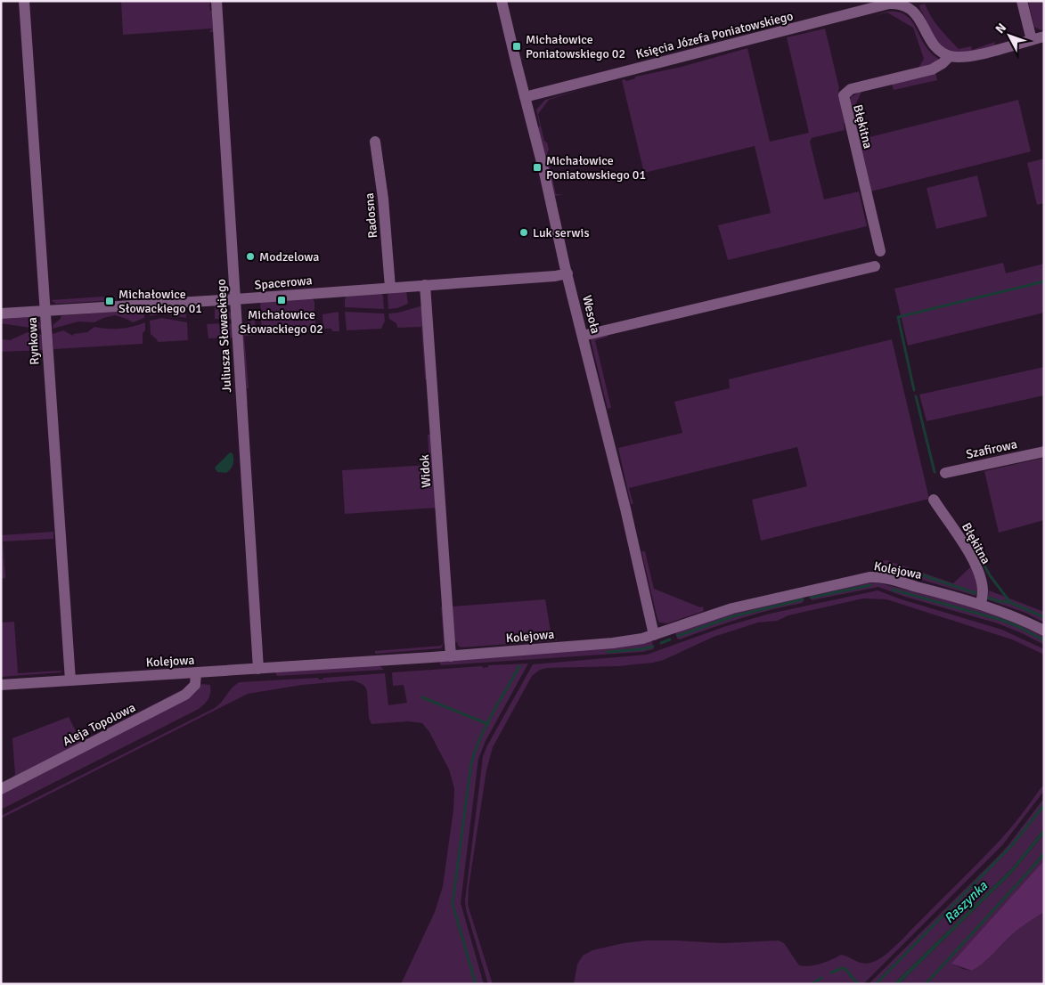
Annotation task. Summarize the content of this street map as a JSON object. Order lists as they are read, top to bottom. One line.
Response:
{"streets":{"street":["Księcia Józefa Poniatowskiego","Błękitna","Radosna","Spacerowa","Wesoła","Juliusza Słowackiego","Rynkowa","Szafirowa","Widok","Kolejowa","Aleja Topolowa"]},"crossings":[["Księcia Józefa Poniatowskiego","Błękitna"],["Księcia Józefa Poniatowskiego","Wesoła"],["Błękitna","Kolejowa"],["Radosna","Spacerowa"],["Spacerowa","Wesoła"],["Spacerowa","Juliusza Słowackiego"],["Spacerowa","Rynkowa"],["Spacerowa","Widok"],["Wesoła","Kolejowa"],["Juliusza Słowackiego","Kolejowa"],["Rynkowa","Kolejowa"],["Widok","Kolejowa"],["Kolejowa","Aleja Topolowa"]],"water":["Raszynka"],"places":{"transit":["Michałowice Poniatowskiego 02","Michałowice Poniatowskiego 01","Michałowice Słowackiego 02","Michałowice Słowackiego 01"],"other":["Luk serwis","Modzelowa"]},"north":"top left"}
